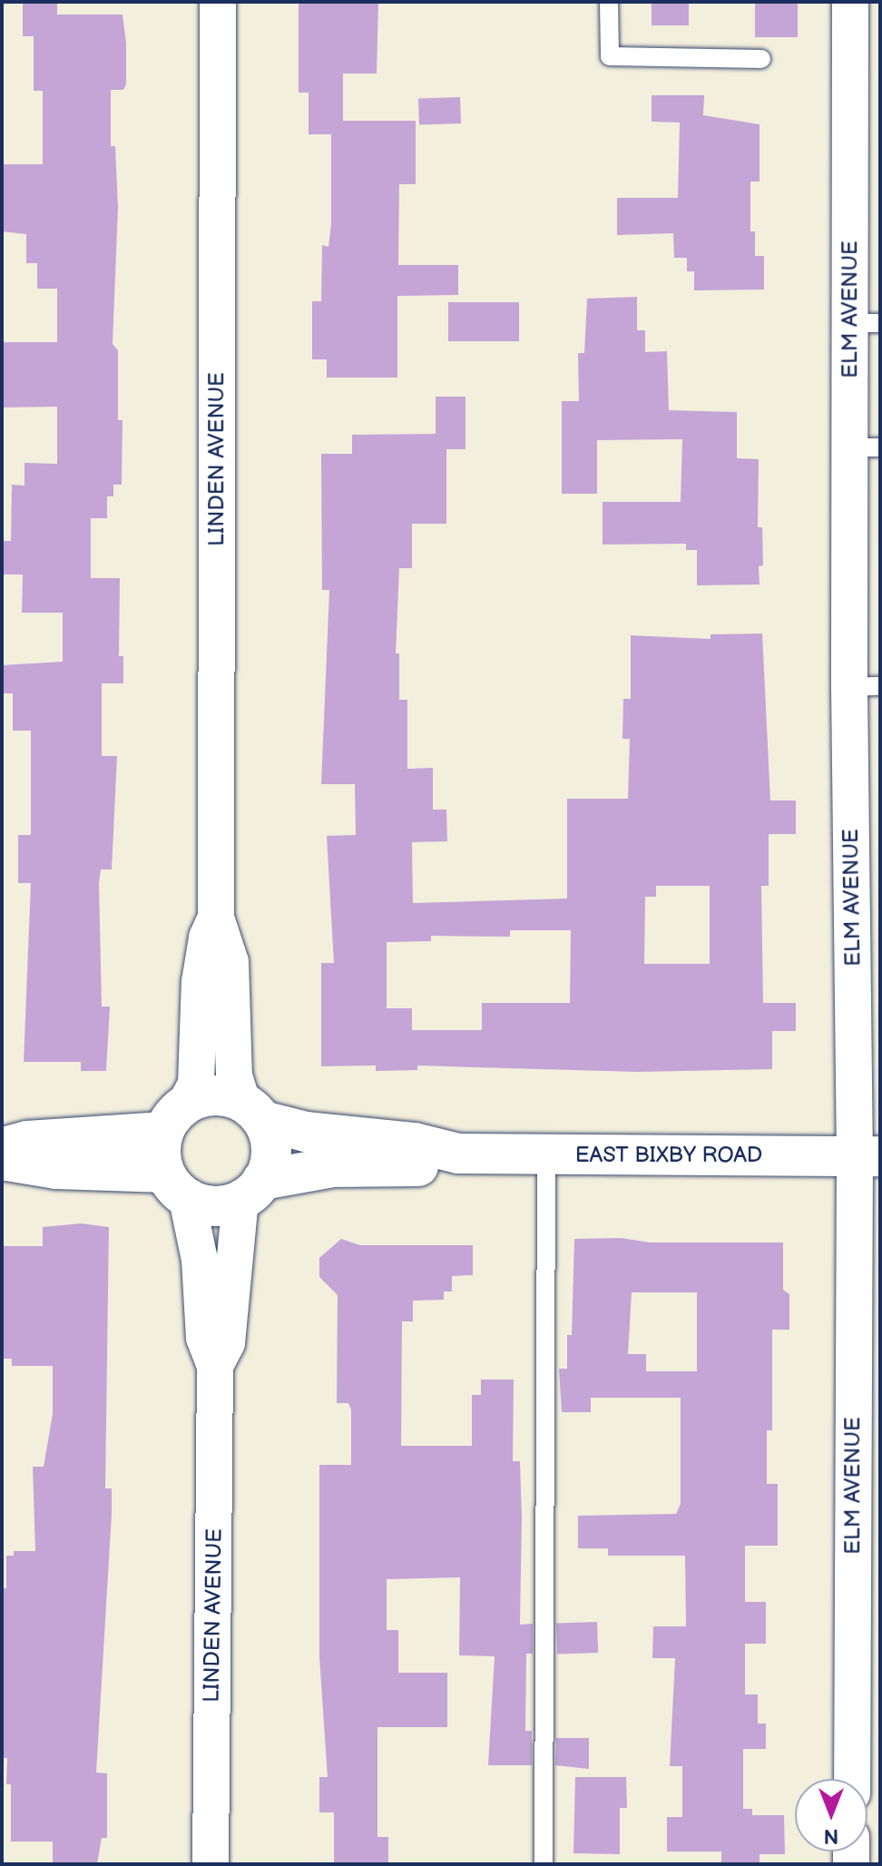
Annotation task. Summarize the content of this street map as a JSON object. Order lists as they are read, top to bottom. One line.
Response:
{"streets":{"street":["ELM AVENUE","LINDEN AVENUE","EAST BIXBY ROAD"]},"crossings":[["ELM AVENUE","EAST BIXBY ROAD"]],"north":"bottom"}
